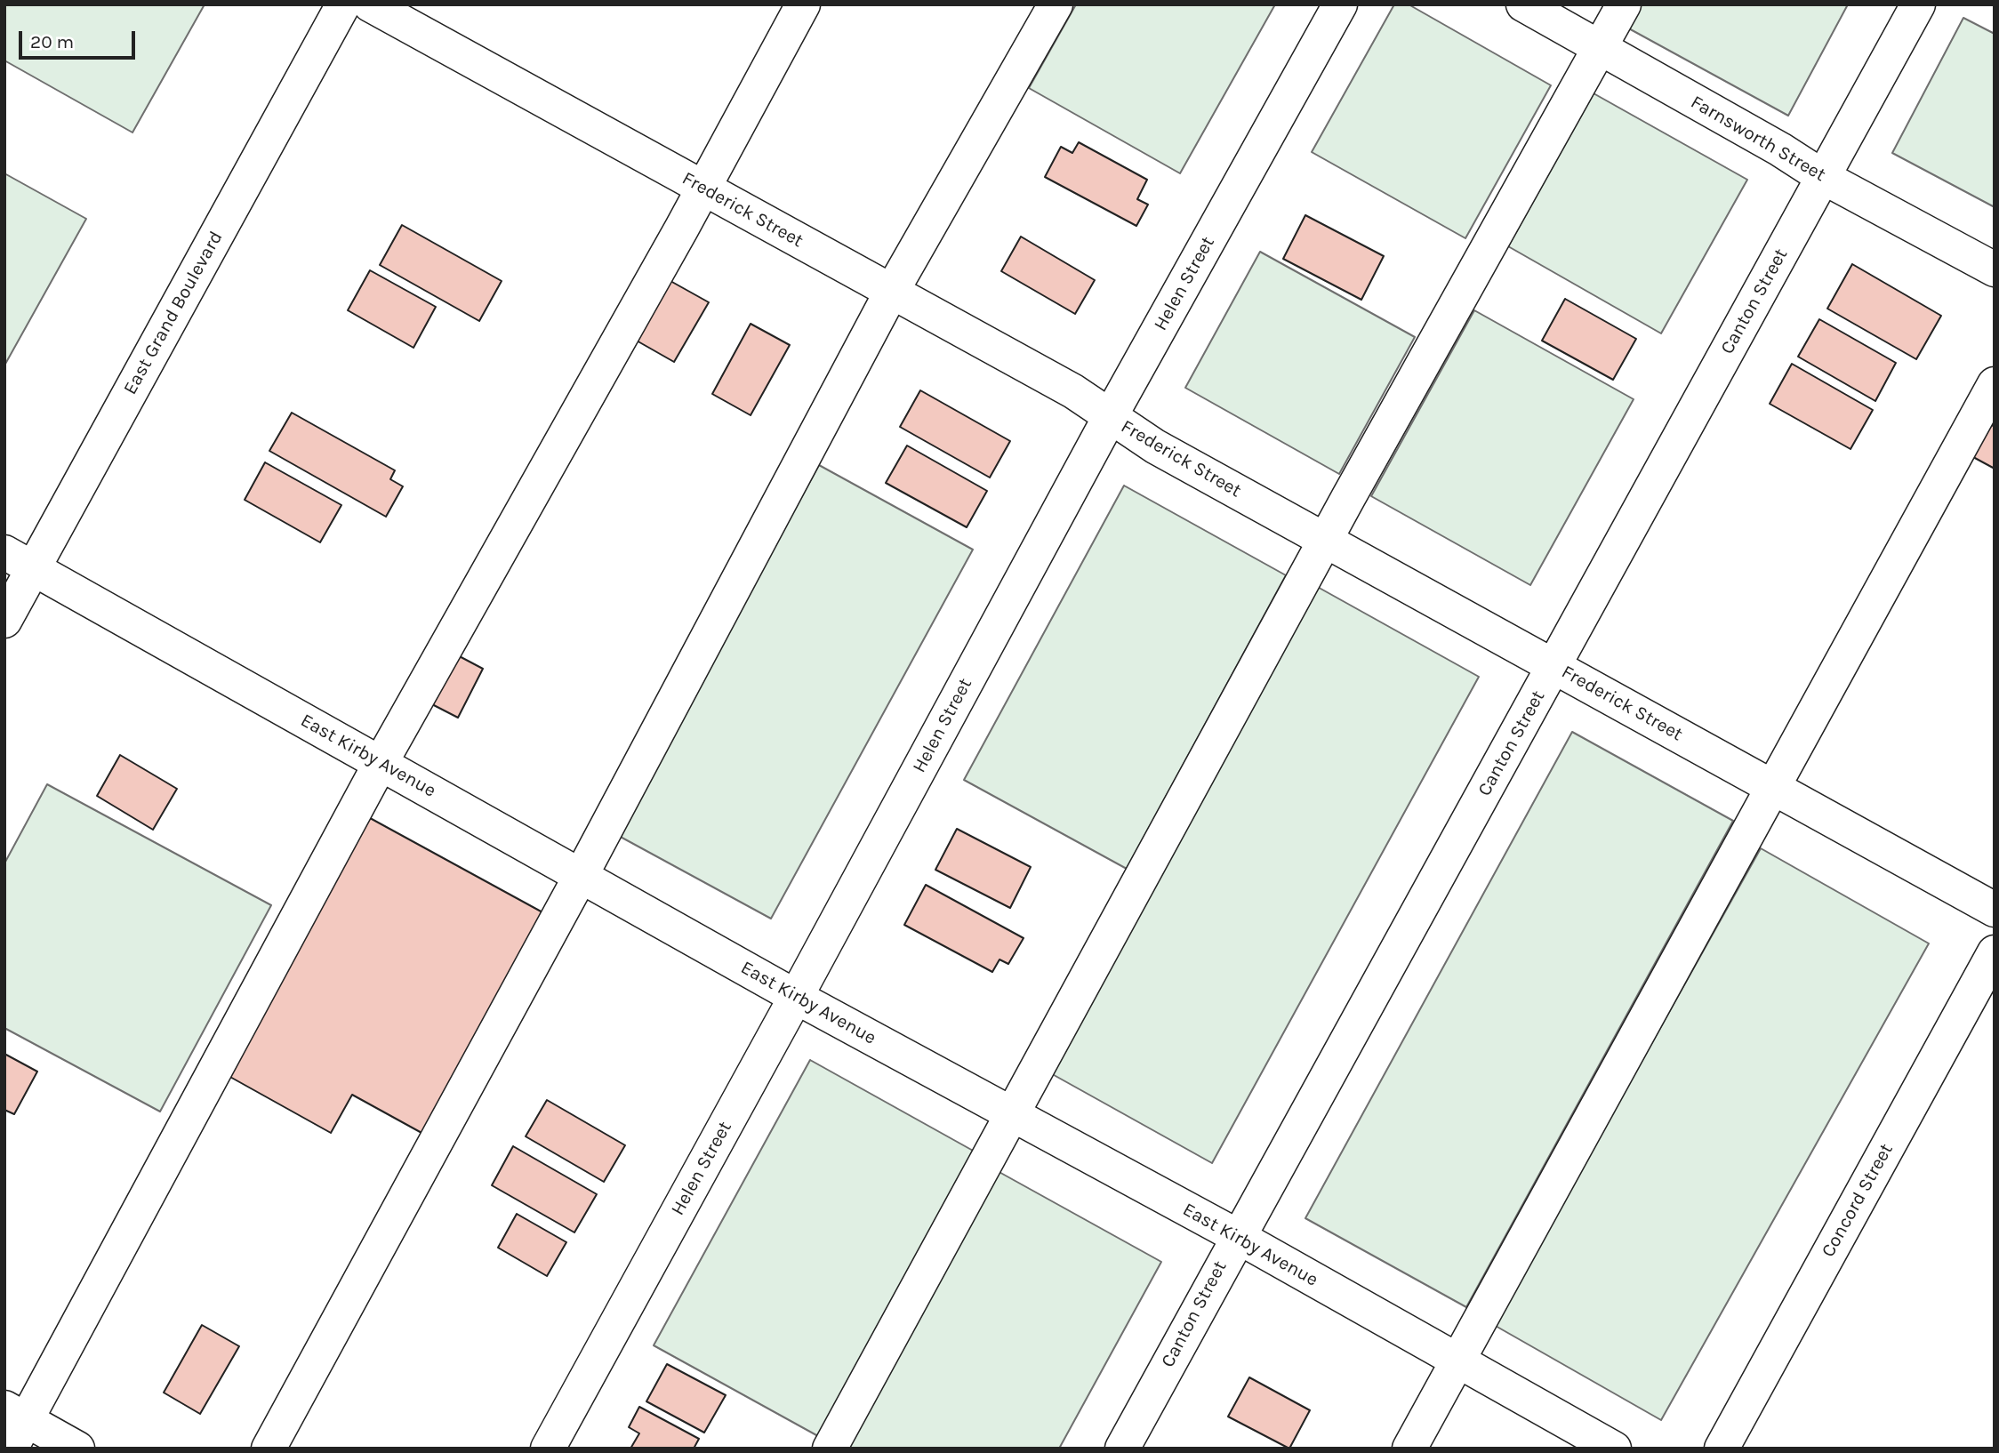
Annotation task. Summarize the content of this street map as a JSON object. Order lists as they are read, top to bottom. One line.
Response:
{"streets":{"street":["Farnsworth Street","Frederick Street","Helen Street","Canton Street","East Grand Boulevard","East Kirby Avenue","Concord Street"]},"crossings":[["Farnsworth Street","Canton Street"],["Frederick Street","Helen Street"],["Frederick Street","Canton Street"],["Helen Street","East Kirby Avenue"],["Canton Street","East Kirby Avenue"],["East Grand Boulevard","East Kirby Avenue"]],"scale_bar":"20 m"}
